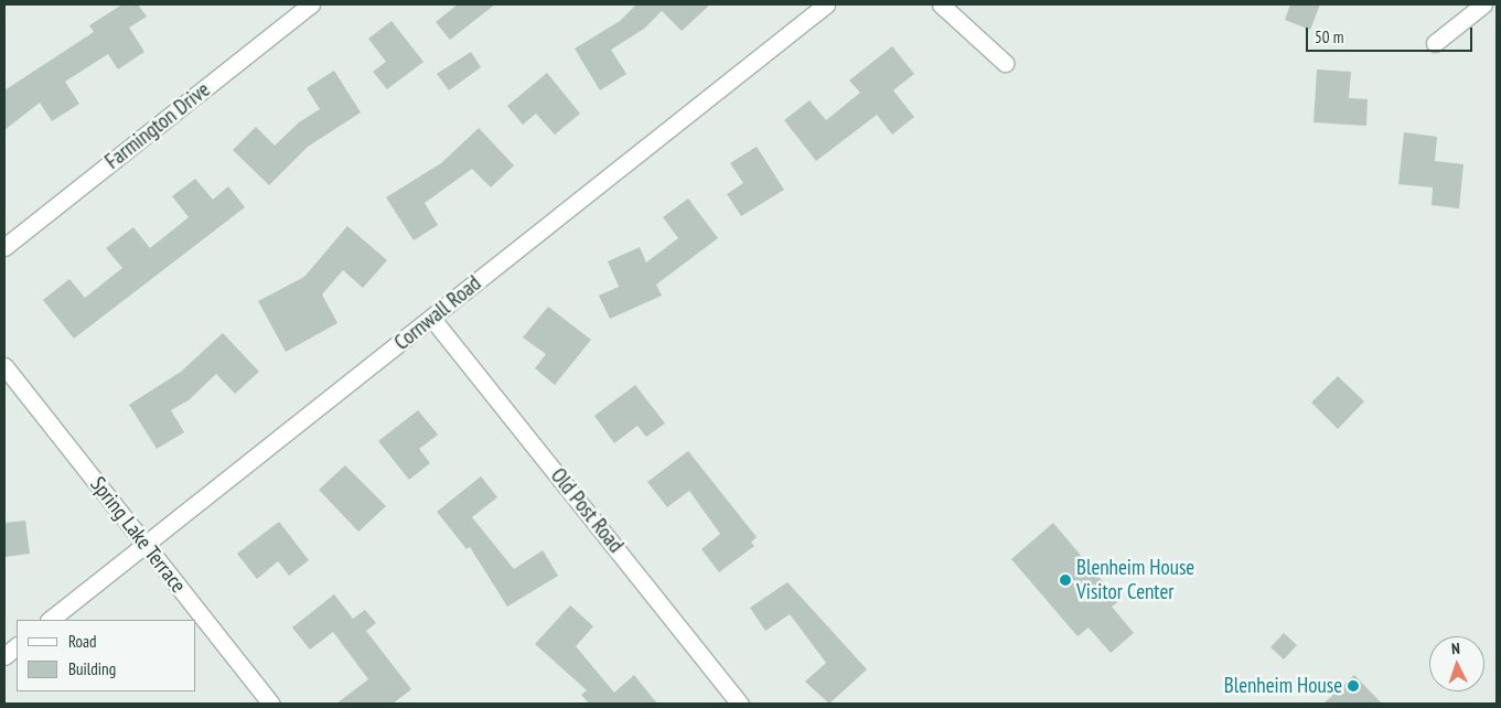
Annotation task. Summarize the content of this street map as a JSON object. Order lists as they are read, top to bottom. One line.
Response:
{"streets":{"street":["Farmington Drive","Cornwall Road","Old Post Road","Spring Lake Terrace"]},"crossings":[["Cornwall Road","Old Post Road"],["Cornwall Road","Spring Lake Terrace"]],"places":["Blenheim House Visitor Center","Blenheim House"],"legend":["Road","Building"],"scale_bar":"50 m","north":"top"}
